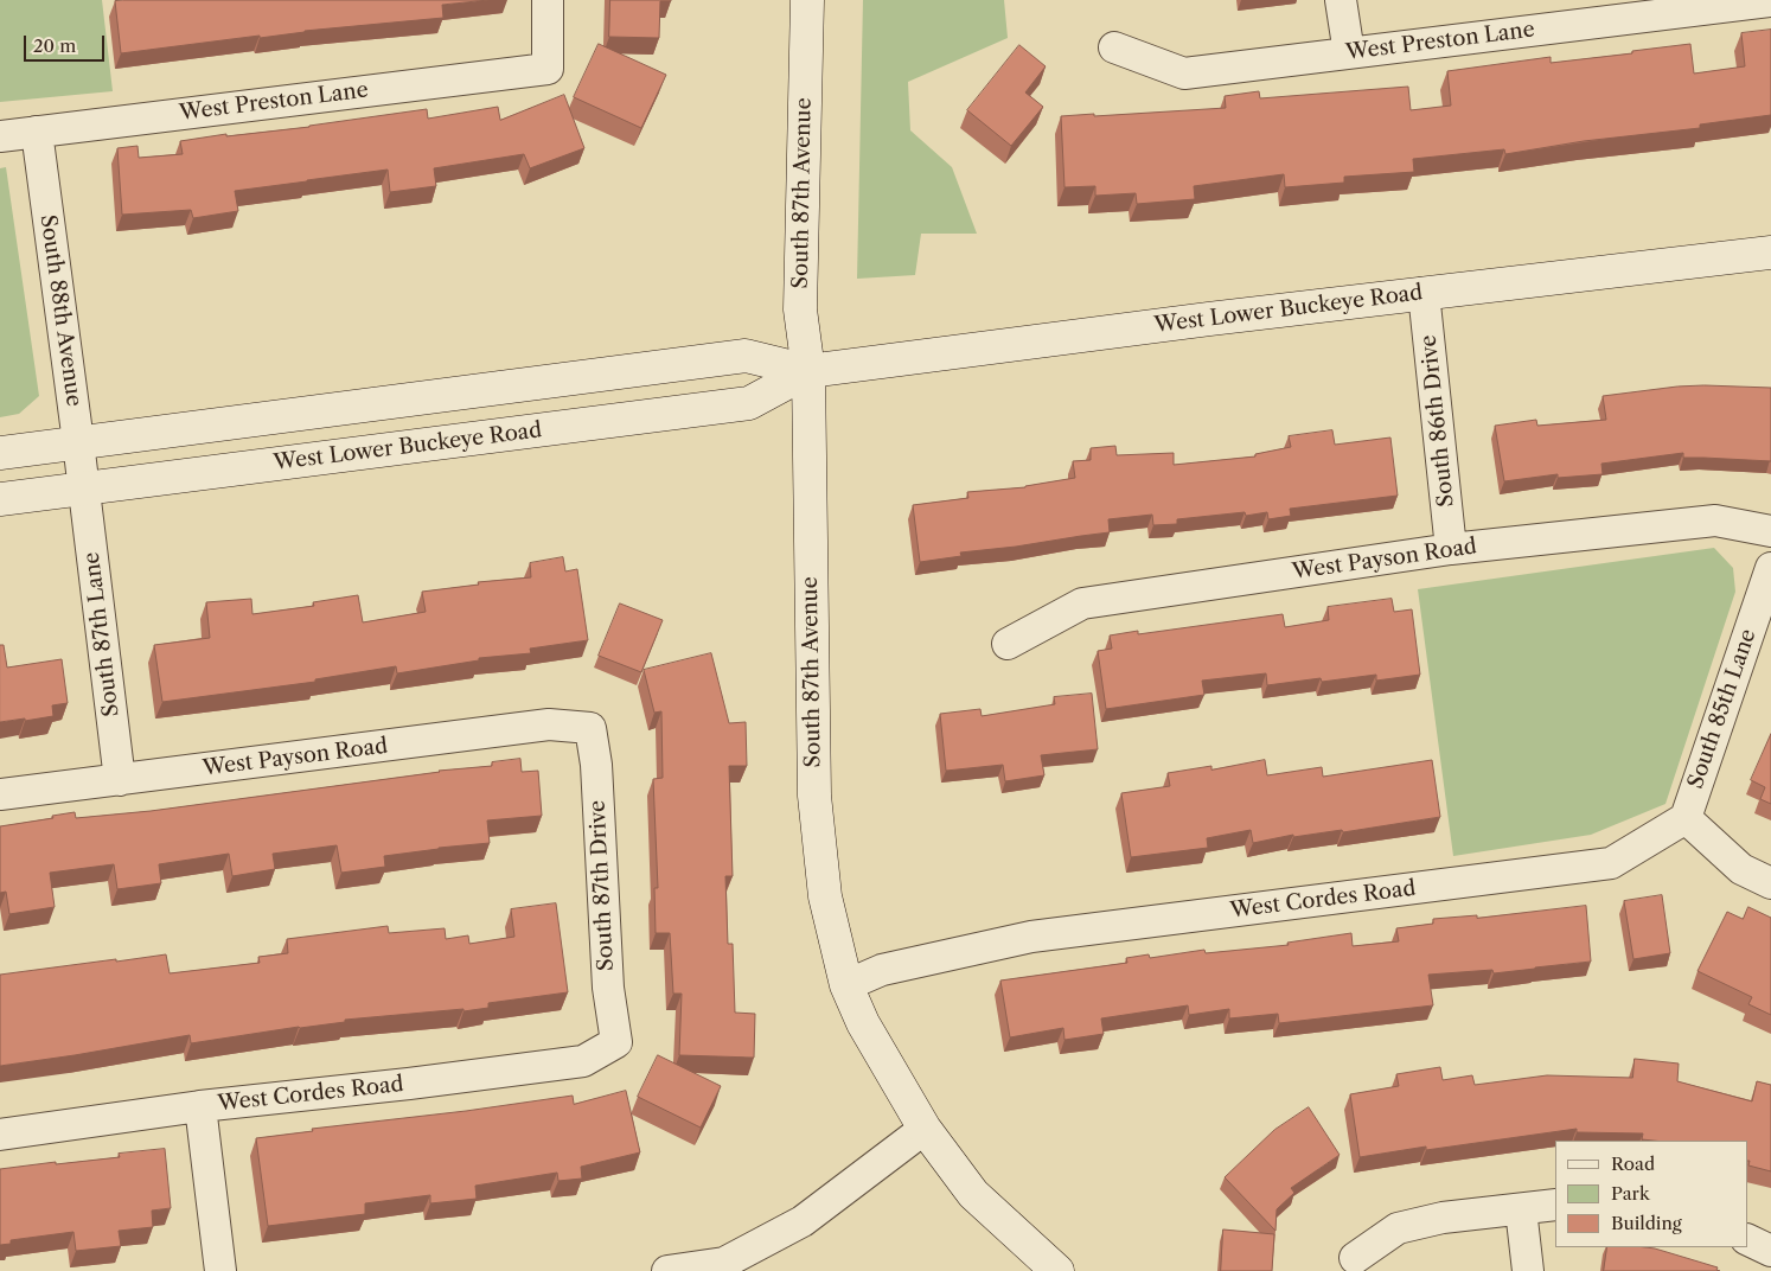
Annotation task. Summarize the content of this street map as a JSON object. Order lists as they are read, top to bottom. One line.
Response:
{"streets":{"main road":["South 87th Avenue","West Lower Buckeye Road"],"street":["West Preston Lane","South 88th Avenue","South 86th Drive","West Payson Road","South 87th Lane","South 85th Lane","South 87th Drive","West Cordes Road"]},"crossings":[["West Preston Lane","South 88th Avenue"],["South 87th Avenue","West Lower Buckeye Road"],["South 87th Avenue","West Cordes Road"],["West Lower Buckeye Road","South 88th Avenue"],["West Lower Buckeye Road","South 86th Drive"],["West Lower Buckeye Road","South 87th Lane"],["South 88th Avenue","South 87th Lane"],["South 86th Drive","West Payson Road"],["West Payson Road","South 87th Lane"],["West Payson Road","South 87th Drive"],["South 85th Lane","West Cordes Road"],["South 87th Drive","West Cordes Road"]],"legend":["Road","Park","Building"],"scale_bar":"20 m"}
